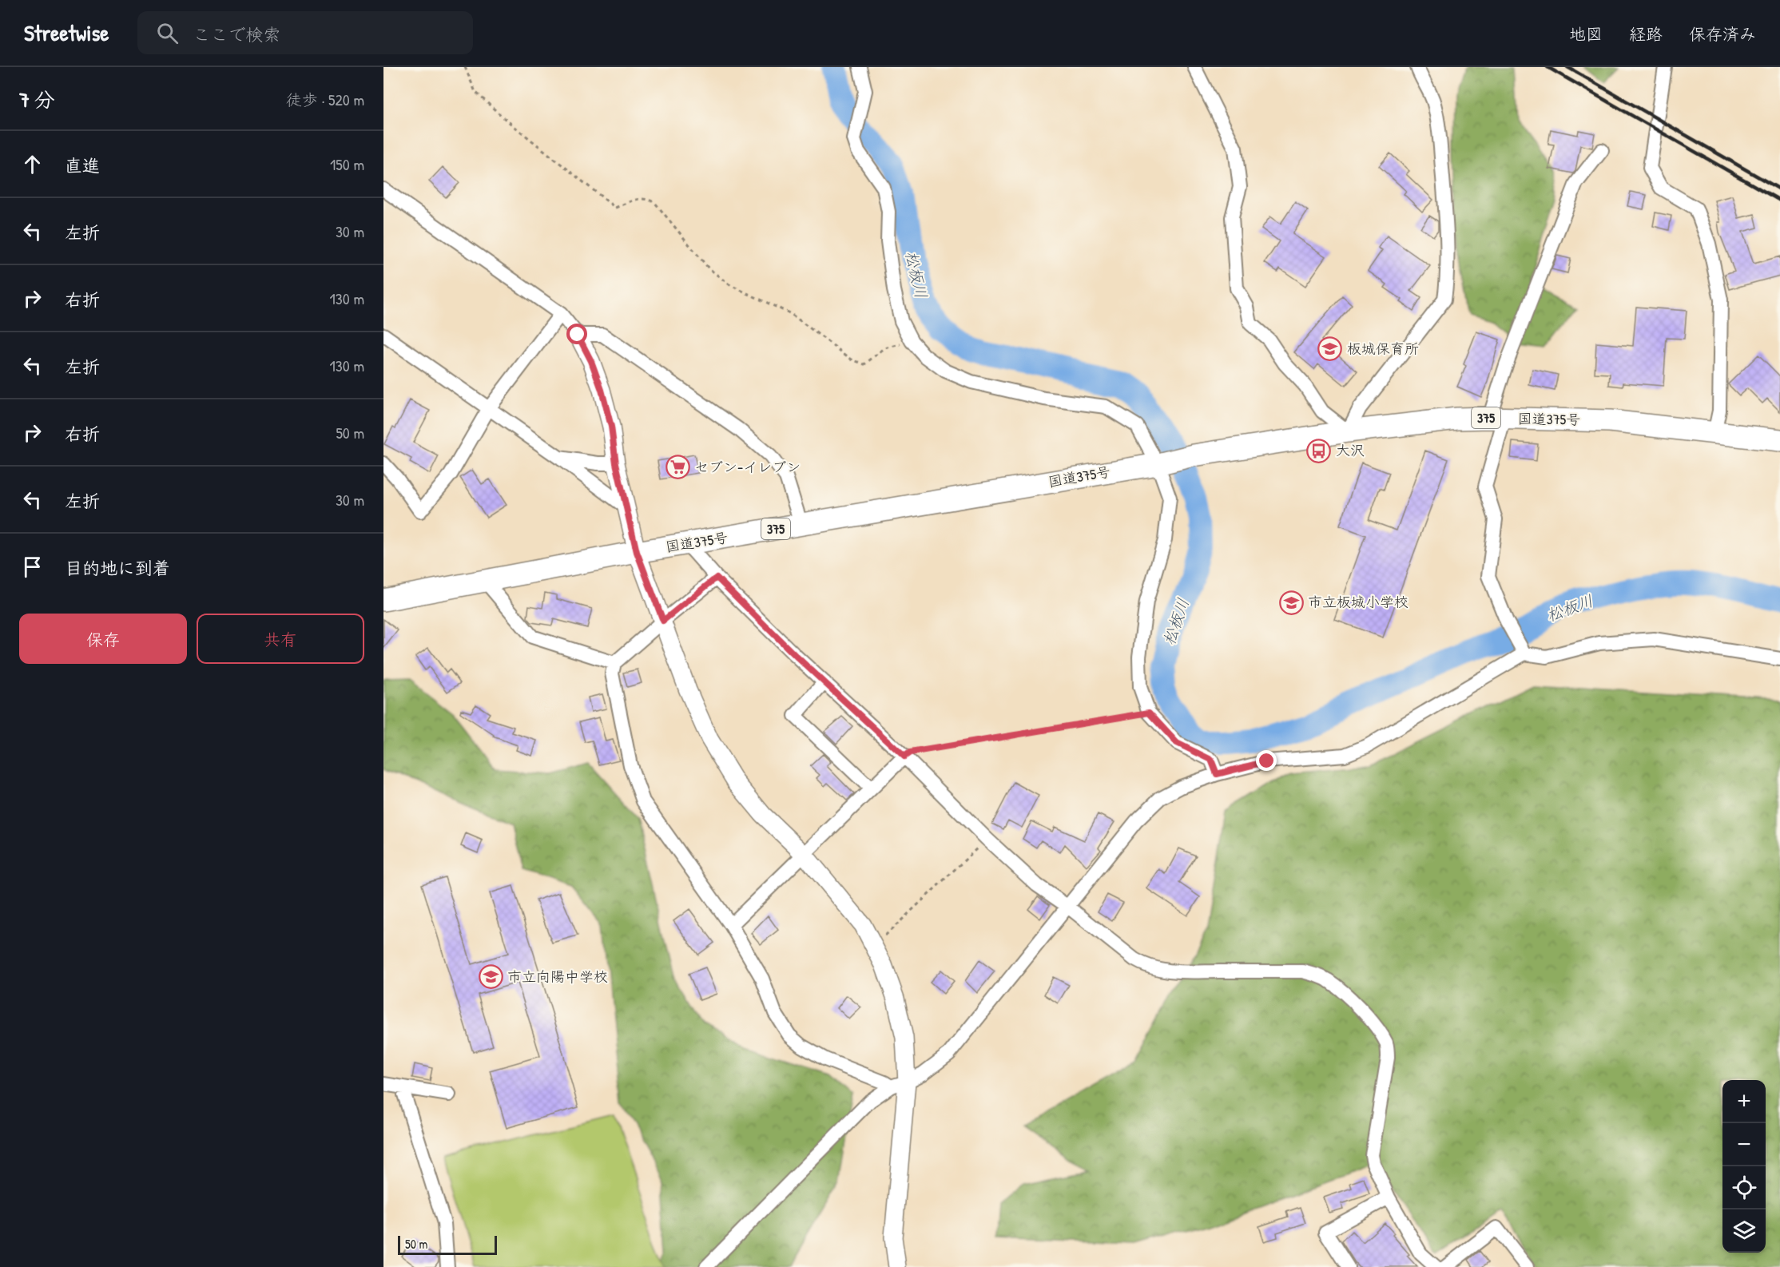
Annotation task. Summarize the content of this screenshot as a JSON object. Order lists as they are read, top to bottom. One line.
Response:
{"streets":{"highway":["375","国道375号"]},"water":["松板川"],"places":{"school or university":["板城保育所","市立板城小学校","市立向陽中学校"],"bus stop":["大沢"],"supermarket":["セブン-イレブン"]},"scale_bar":"50 m","page":{"header":"Streetwise","search":"ここで検索","nav":["地図","経路","保存済み"],"heading":["7 分","徒歩 · 520 m"],"list":[["直進","150 m"],["左折","30 m"],["右折","130 m"],["左折","130 m"],["右折","50 m"],["左折","30 m"],"目的地に到着"],"buttons":["保存","共有"],"map_buttons":["+","−"],"scale":"50 m"}}
